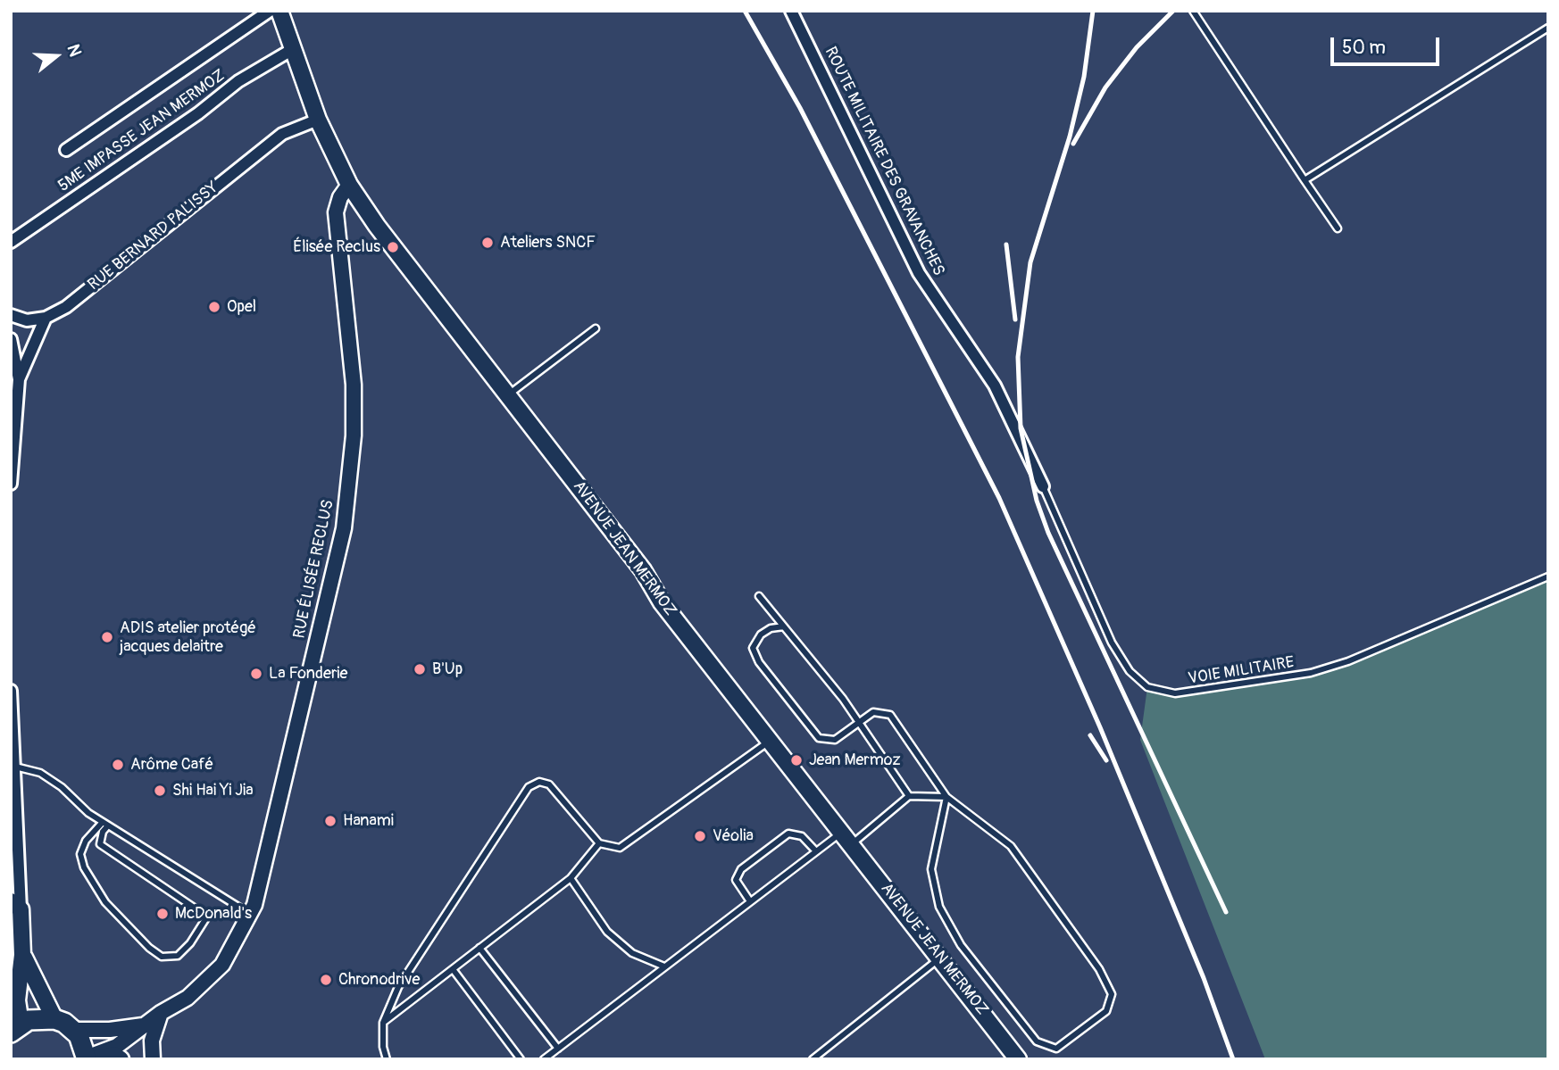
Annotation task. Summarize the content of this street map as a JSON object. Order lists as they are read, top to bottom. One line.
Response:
{"streets":{"main road":["AVENUE JEAN MERMOZ"],"street":["5ME IMPASSE JEAN MERMOZ","ROUTE MILITAIRE DES GRAVANCHES","RUE BERNARD PALISSY","RUE ÉLISÉE RECLUS"],"lane":["VOIE MILITAIRE"]},"crossings":[["5ME IMPASSE JEAN MERMOZ","AVENUE JEAN MERMOZ"],["ROUTE MILITAIRE DES GRAVANCHES","VOIE MILITAIRE"],["RUE BERNARD PALISSY","AVENUE JEAN MERMOZ"],["AVENUE JEAN MERMOZ","RUE ÉLISÉE RECLUS"]],"places":["Ateliers SNCF","Élisée Reclus","Opel","ADIS atelier protégé jacques delaitre","B'Up","La Fonderie","Jean Mermoz","Arôme Café","Shi Hai Yi Jia","Hanami","Véolia","McDonald's","Chronodrive"],"scale_bar":"50 m","north":"right"}
